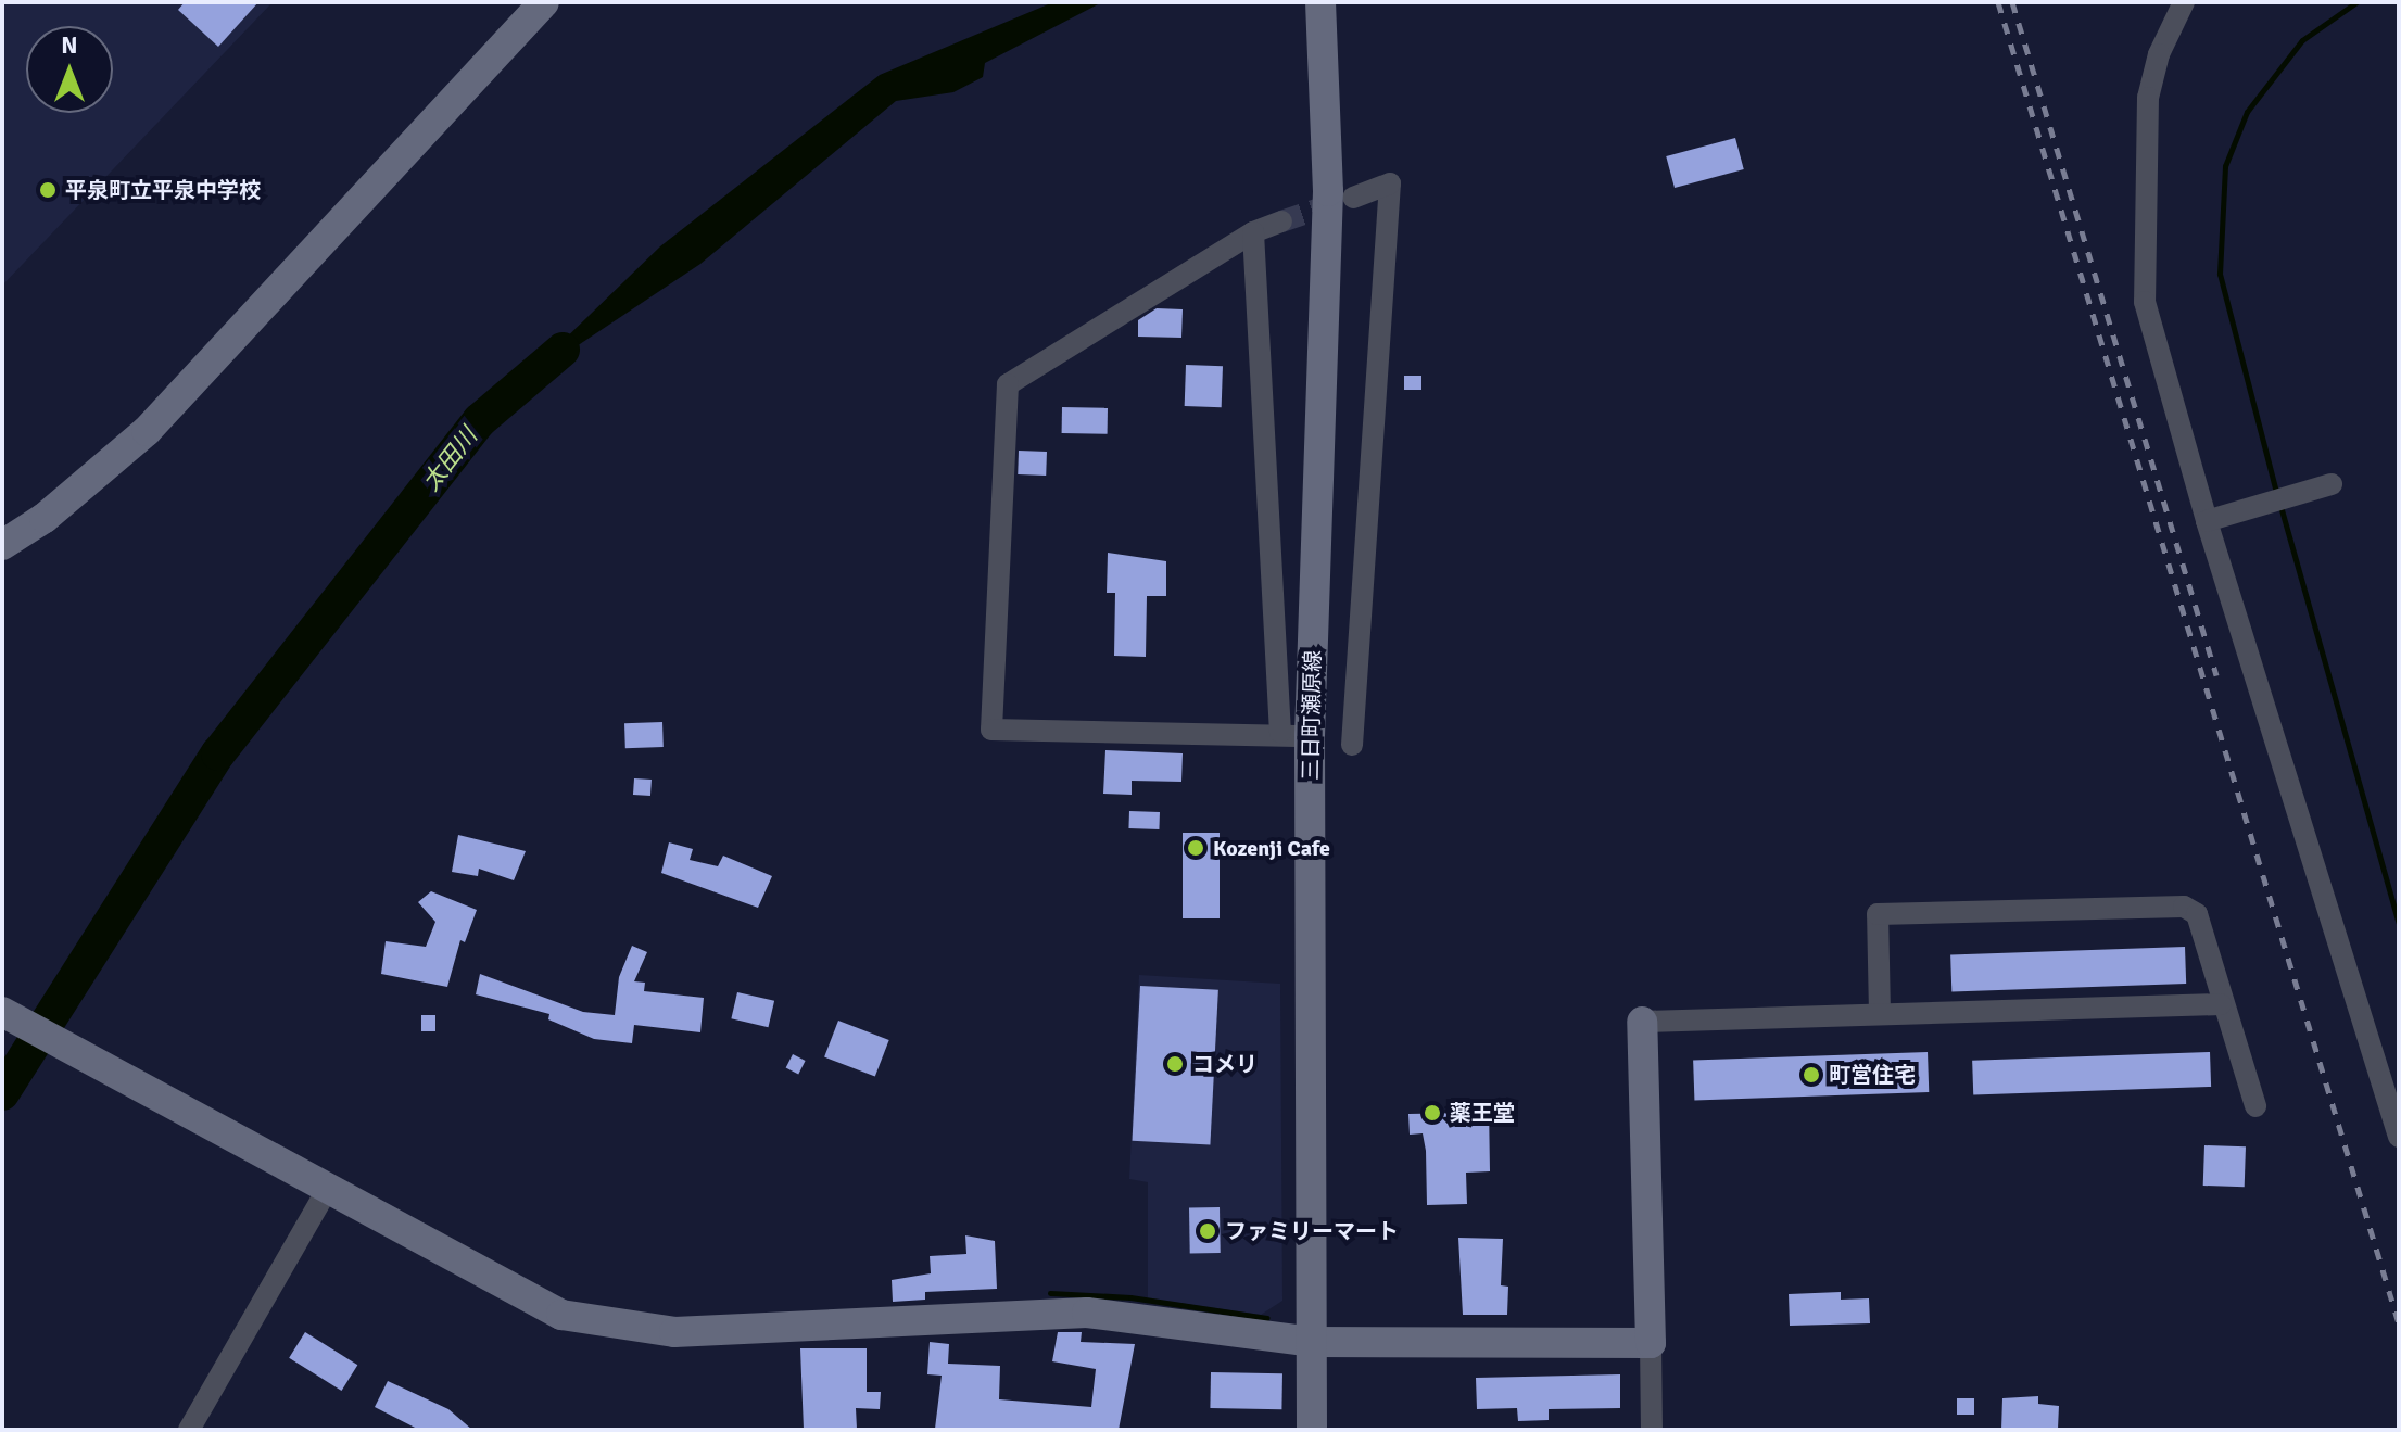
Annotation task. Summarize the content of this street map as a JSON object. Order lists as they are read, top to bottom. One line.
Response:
{"streets":{"street":["三日町瀬原線"]},"water":["太田川"],"places":["平泉町立平泉中学校","Kozenji Cafe","コメリ","町営住宅","薬王堂","ファミリーマート"],"north":"top"}
